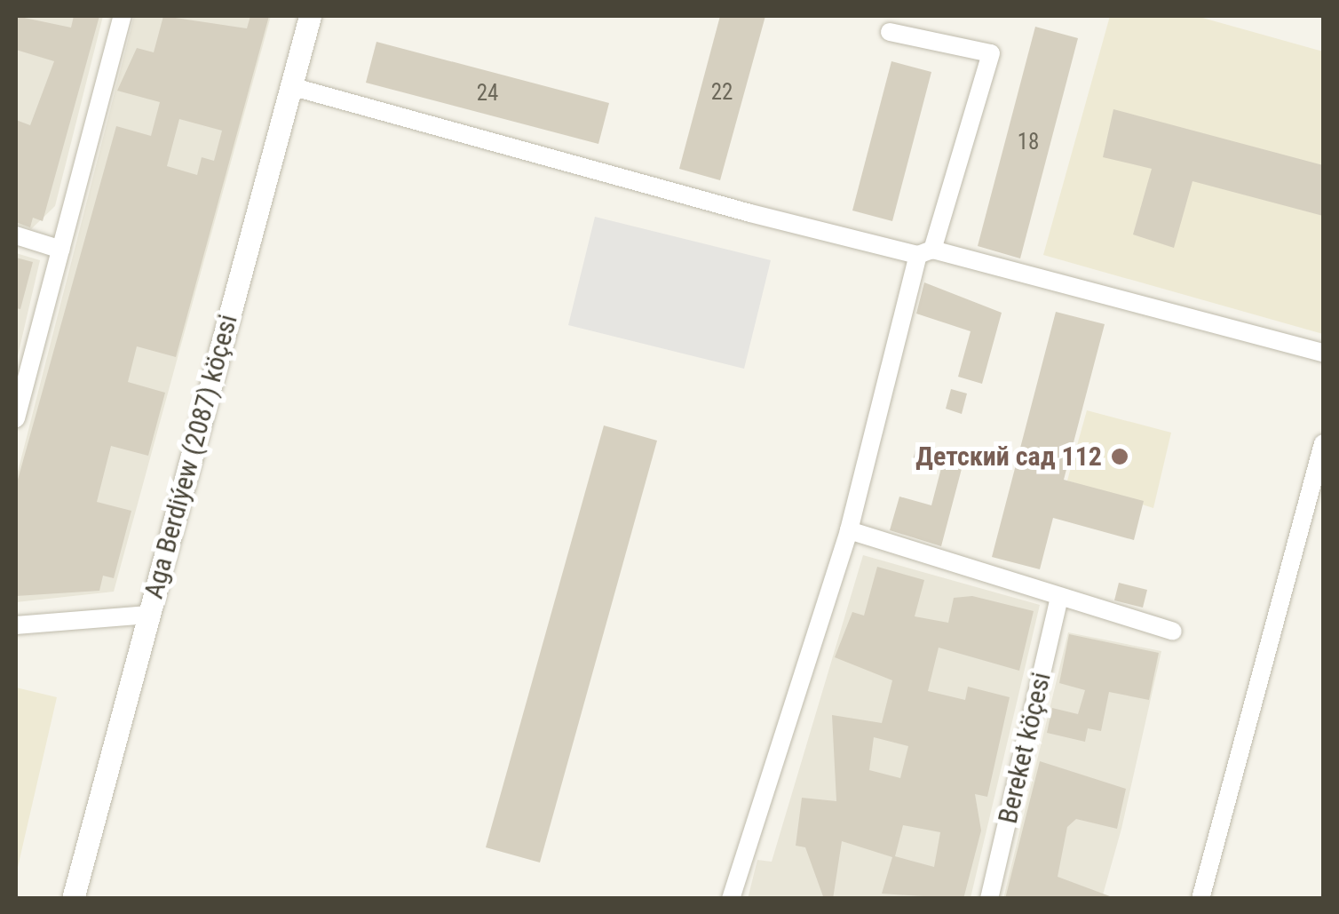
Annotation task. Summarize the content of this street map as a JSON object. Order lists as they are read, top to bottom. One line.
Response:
{"streets":{"street":["Aga Berdiýew (2087) köçesi","Bereket köçesi"]},"places":["Детский сад 112"],"house_numbers":["22","24","18"]}
